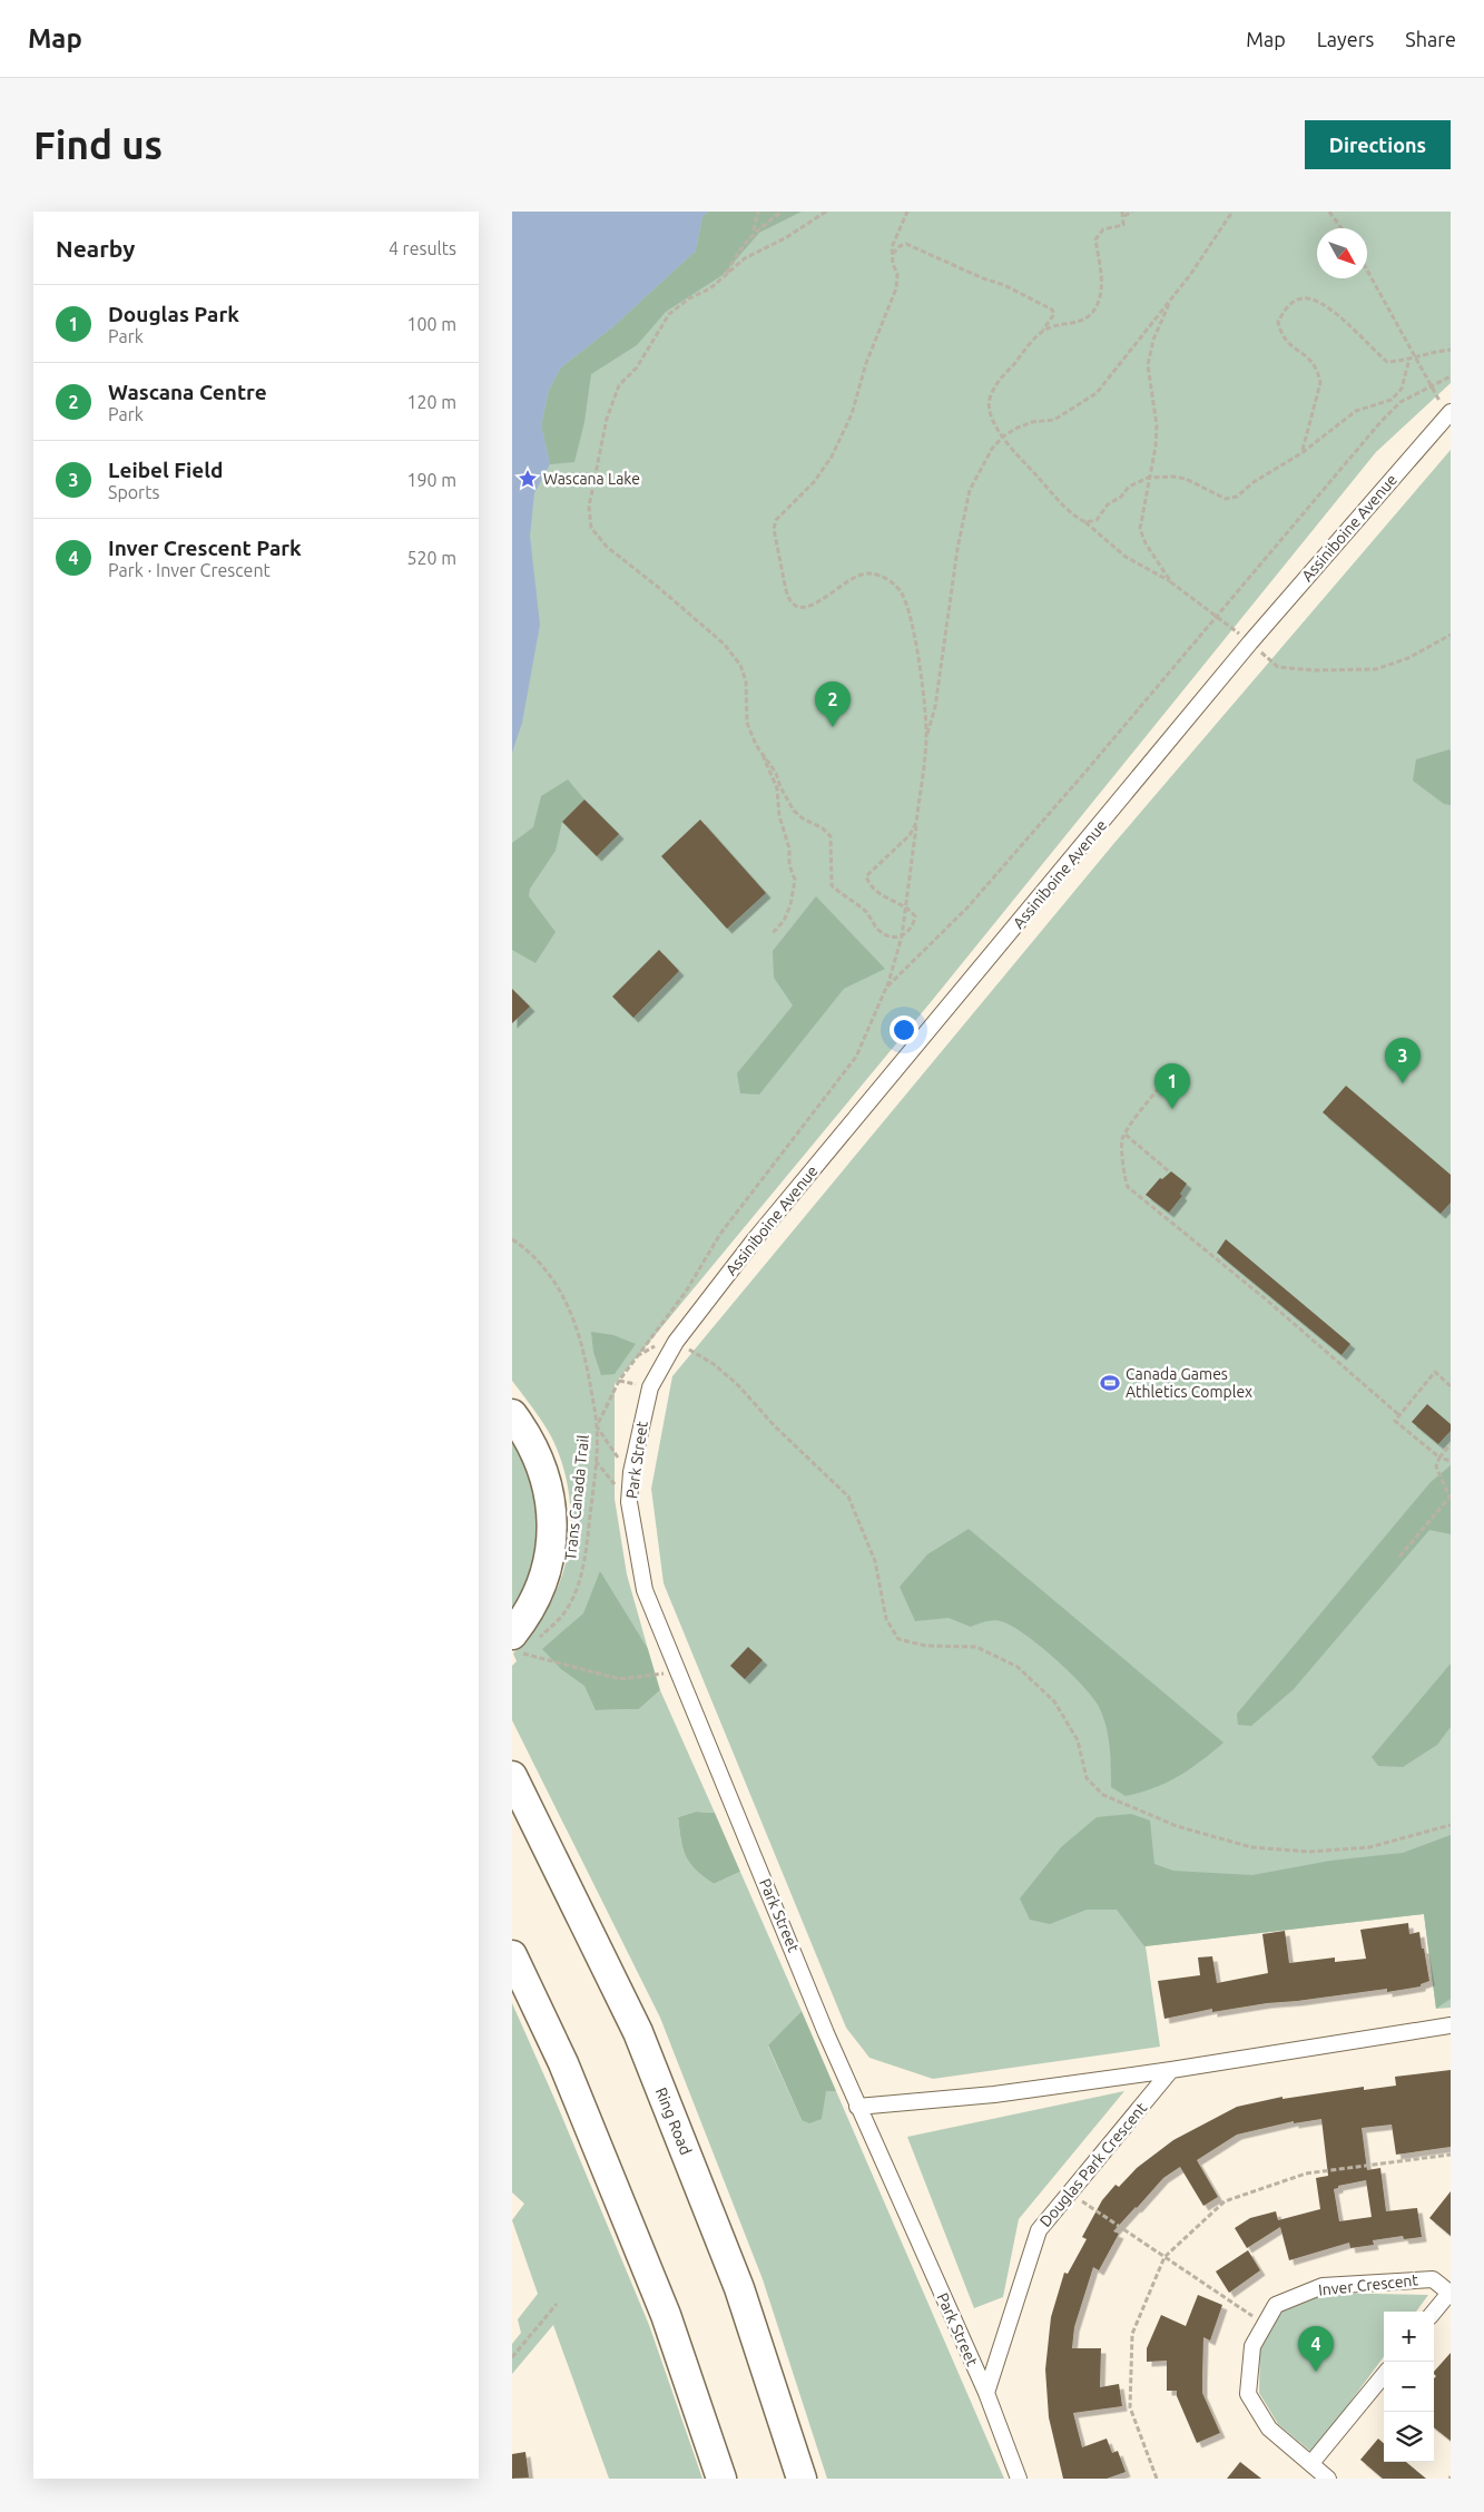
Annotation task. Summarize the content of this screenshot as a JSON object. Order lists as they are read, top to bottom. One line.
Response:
{"streets":{"highway":["Ring Road"],"street":["Assiniboine Avenue","Park Street","Douglas Park Crescent","Inver Crescent"],"path":["Trans Canada Trail"]},"crossings":[["Assiniboine Avenue","Park Street"],["Park Street","Douglas Park Crescent"]],"places":{"place":["Wascana Lake"],"sports":["Canada Games Athletics Complex"]},"north":"bottom right","page":{"header":"Map","nav":["Map","Layers","Share"],"buttons":"Directions","title":"Find us","heading":["Nearby","4 results"],"list":[{"mark":"1","name":"Douglas Park","note":"Park","value":"100 m"},{"mark":"2","name":"Wascana Centre","note":"Park","value":"120 m"},{"mark":"3","name":"Leibel Field","note":"Sports","value":"190 m"},{"mark":"4","name":"Inver Crescent Park","note":"Park · Inver Crescent","value":"520 m"}],"pins":["2","3","1","4"],"map_buttons":["+","−"]}}
